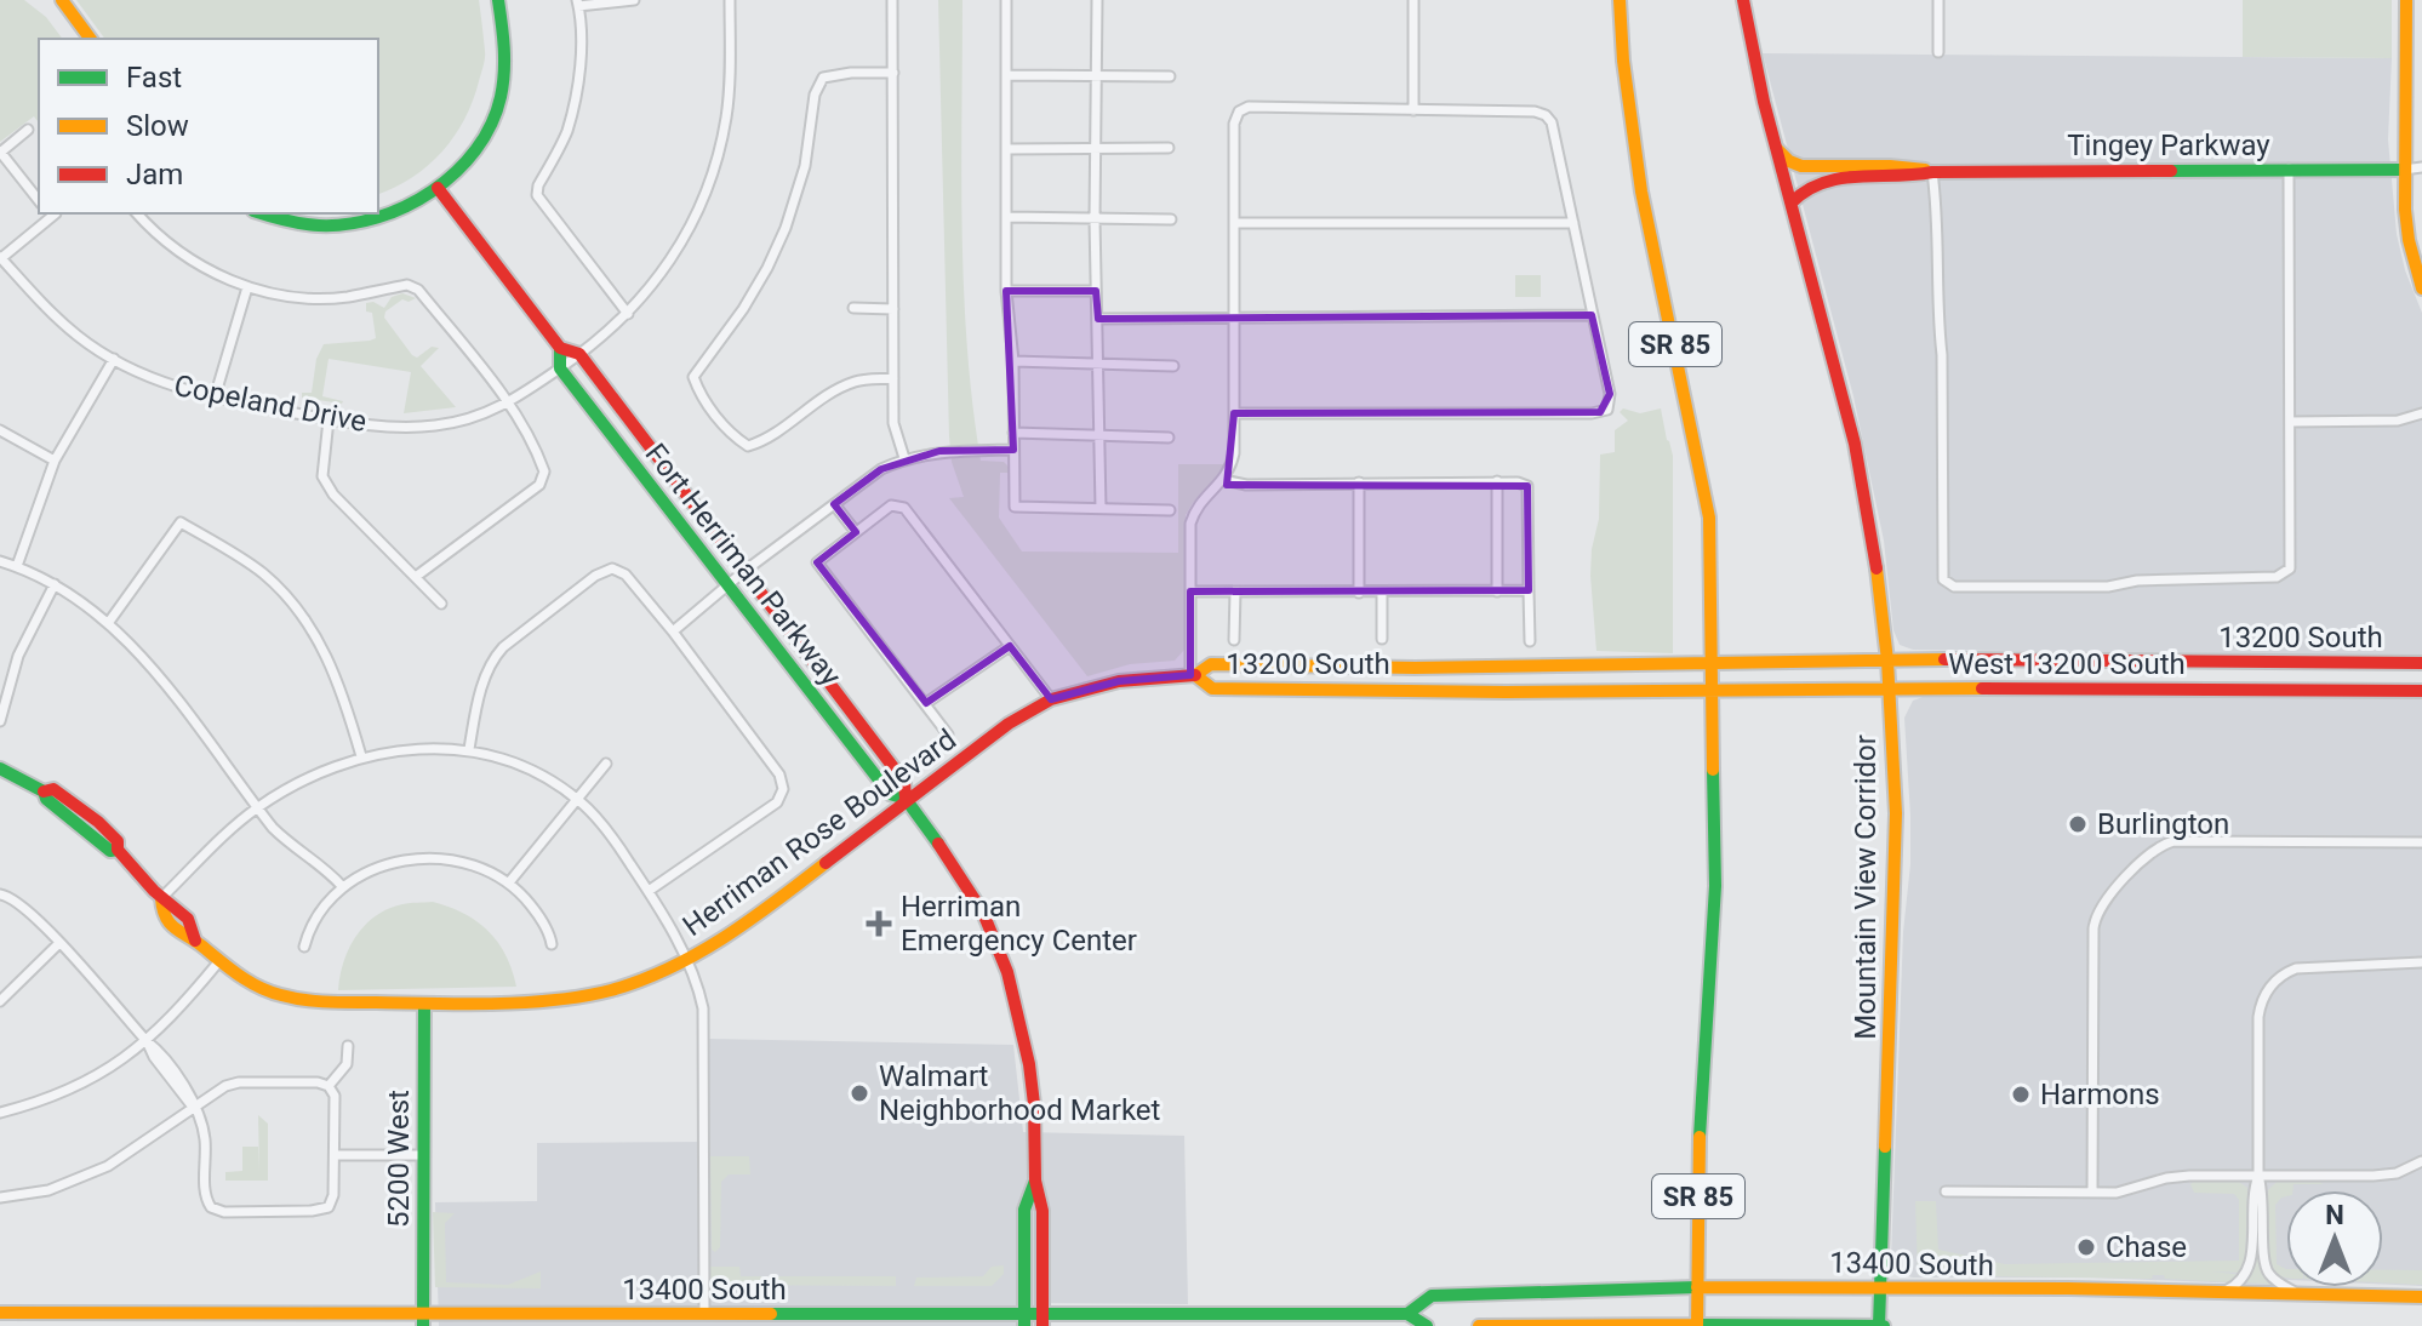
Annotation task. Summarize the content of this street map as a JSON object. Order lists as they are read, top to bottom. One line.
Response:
{"streets":{"main road":["Tingey Parkway","SR 85","Fort Herriman Parkway","13200 South","West 13200 South","Herriman Rose Boulevard","Mountain View Corridor","5200 West","13400 South"],"street":["Copeland Drive"]},"crossings":[["Tingey Parkway","Mountain View Corridor"],["SR 85","13200 South"],["SR 85","West 13200 South"],["SR 85","13400 South"],["Copeland Drive","Fort Herriman Parkway"],["Fort Herriman Parkway","Herriman Rose Boulevard"],["Fort Herriman Parkway","13400 South"],["13200 South","West 13200 South"],["13200 South","Herriman Rose Boulevard"],["13200 South","Mountain View Corridor"],["West 13200 South","Mountain View Corridor"],["Herriman Rose Boulevard","5200 West"],["Mountain View Corridor","13400 South"],["5200 West","13400 South"]],"places":{"other":["Burlington","Walmart Neighborhood Market","Harmons","Chase"],"health":["Herriman Emergency Center"]},"legend":["Fast","Slow","Jam"],"north":"top"}
